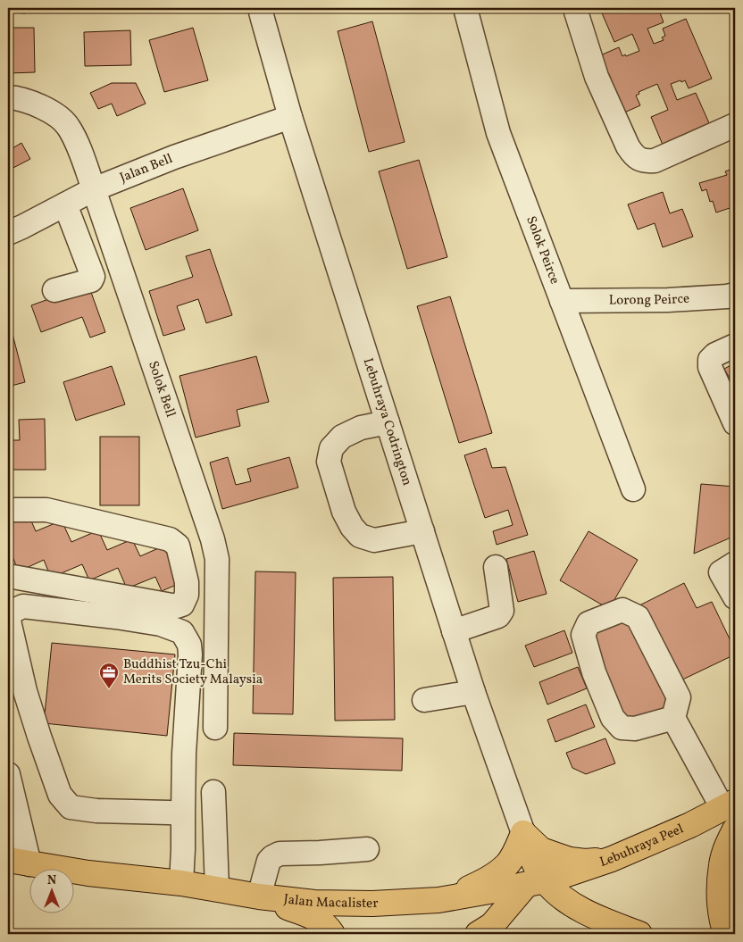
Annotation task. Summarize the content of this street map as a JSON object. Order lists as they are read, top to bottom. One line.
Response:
{"streets":{"main road":["Lebuhraya Codrington","Lebuhraya Peel","Jalan Macalister"],"street":["Jalan Bell","Solok Peirce","Lorong Peirce","Solok Bell"]},"crossings":[["Jalan Bell","Solok Bell"],["Jalan Bell","Lebuhraya Codrington"],["Solok Peirce","Lorong Peirce"],["Lebuhraya Codrington","Lebuhraya Peel"],["Lebuhraya Codrington","Jalan Macalister"],["Lebuhraya Peel","Jalan Macalister"]],"places":{"office":["Buddhist Tzu-Chi Merits Society Malaysia"]},"north":"top"}
